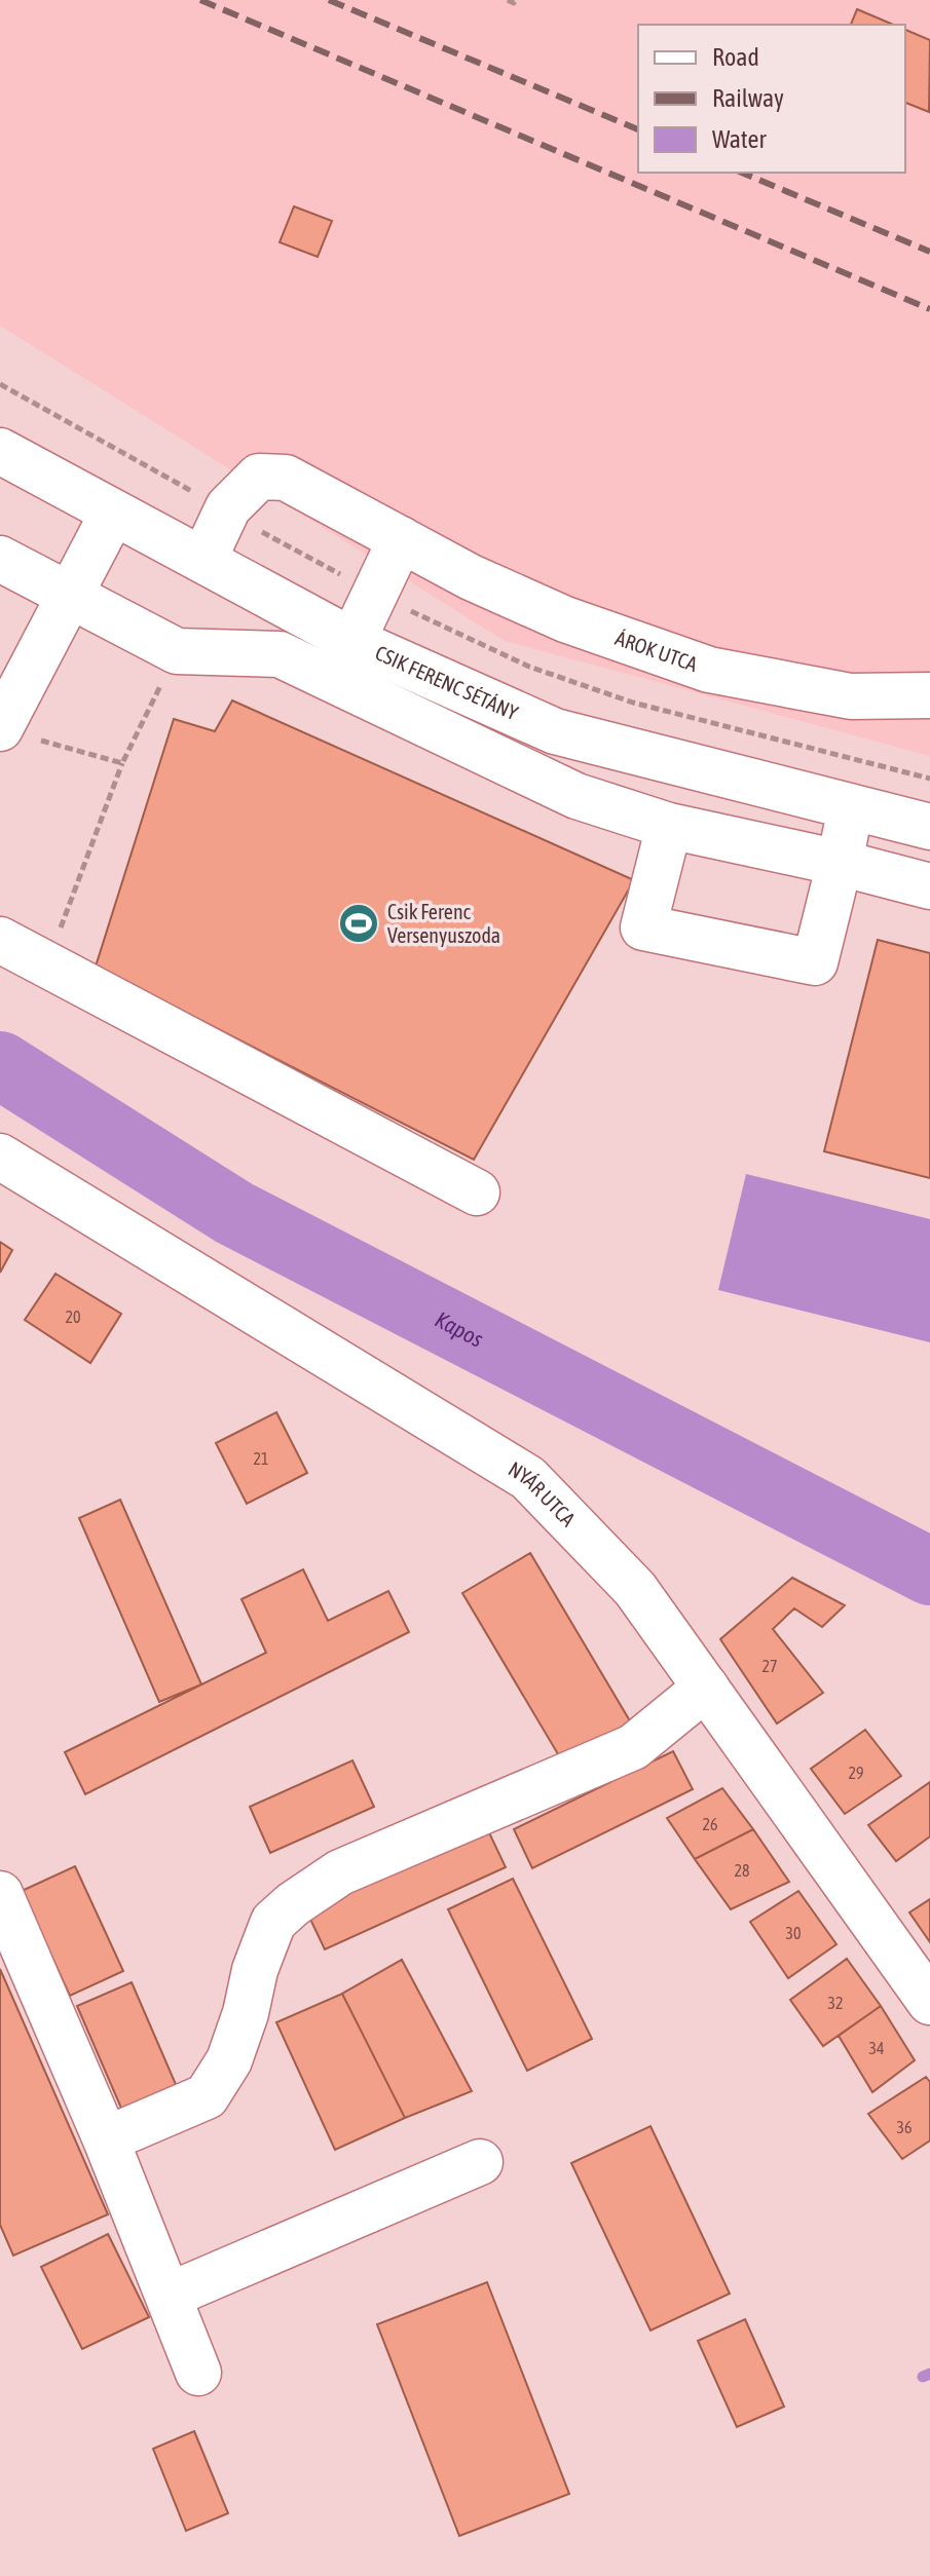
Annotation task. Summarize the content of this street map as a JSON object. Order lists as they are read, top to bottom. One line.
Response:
{"streets":{"street":["ÁROK UTCA","CSIK FERENC SÉTÁNY","NYÁR UTCA"]},"crossings":[["ÁROK UTCA","CSIK FERENC SÉTÁNY"]],"water":["Kapos"],"places":{"sports":["Csik Ferenc Versenyuszoda"]},"house_numbers":["20","21","27","29","26","28","30","32","34","36"],"legend":["Road","Railway","Water"]}
